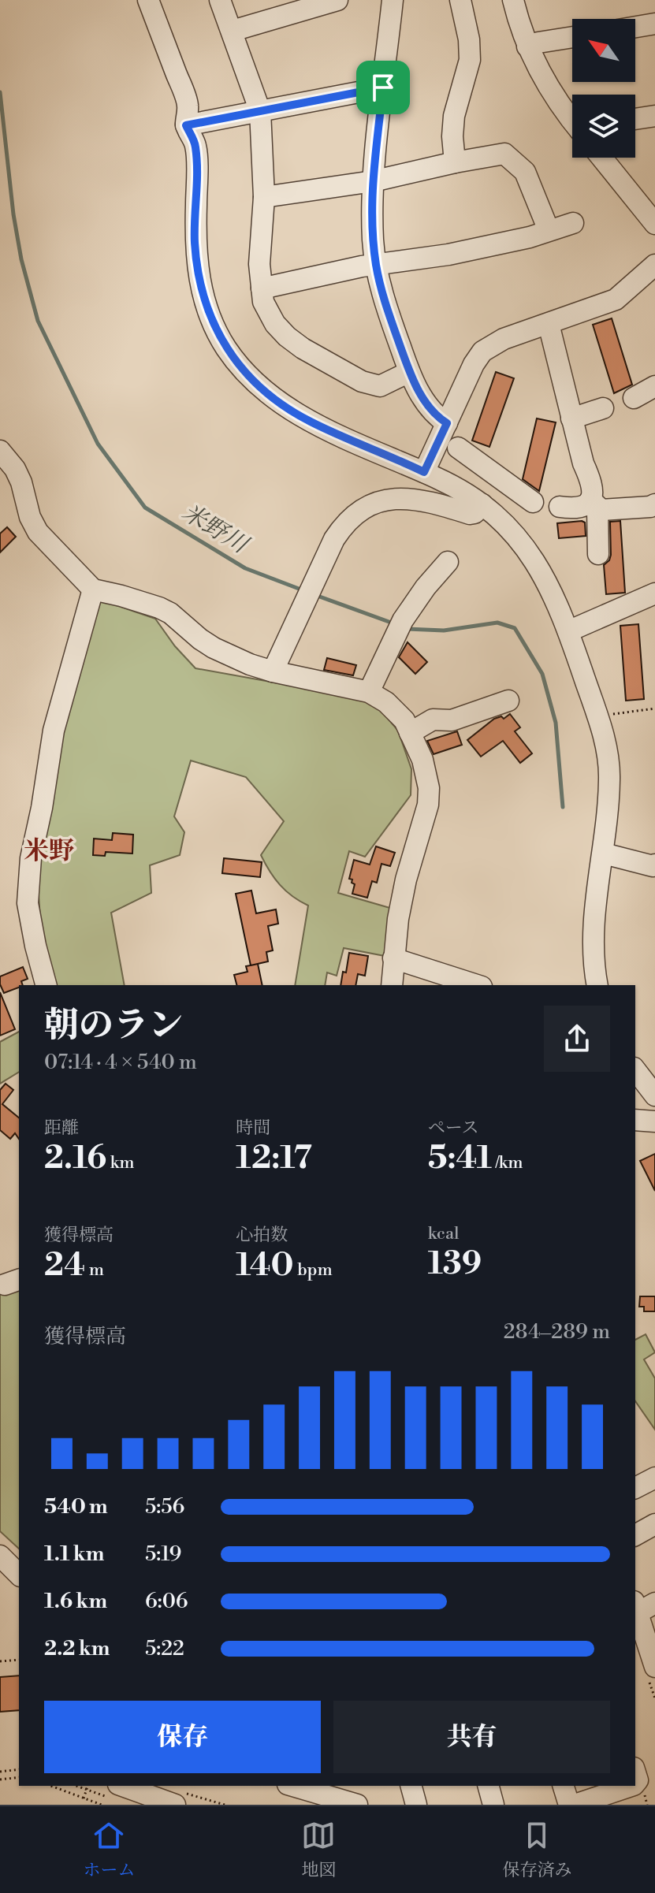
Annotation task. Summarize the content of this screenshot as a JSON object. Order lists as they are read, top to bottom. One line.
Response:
{"districts":["米野"],"water":["米野川"],"north":"top left","page":{"heading":["朝のラン","07:14 · 4 × 540 m"],"stats":[["距離","2.16 km"],["時間","12:17"],["ペース","5:41 /km"],["獲得標高","24 m"],["心拍数","140 bpm"],["kcal","139"]],"chart":["獲得標高","284–289 m"],"list":[{"name":"540 m","note":"5:56"},{"name":"1.1 km","note":"5:19"},{"name":"1.6 km","note":"6:06"},{"name":"2.2 km","note":"5:22"}],"buttons":["保存","共有"],"tabs":["ホーム","地図","保存済み"]}}
